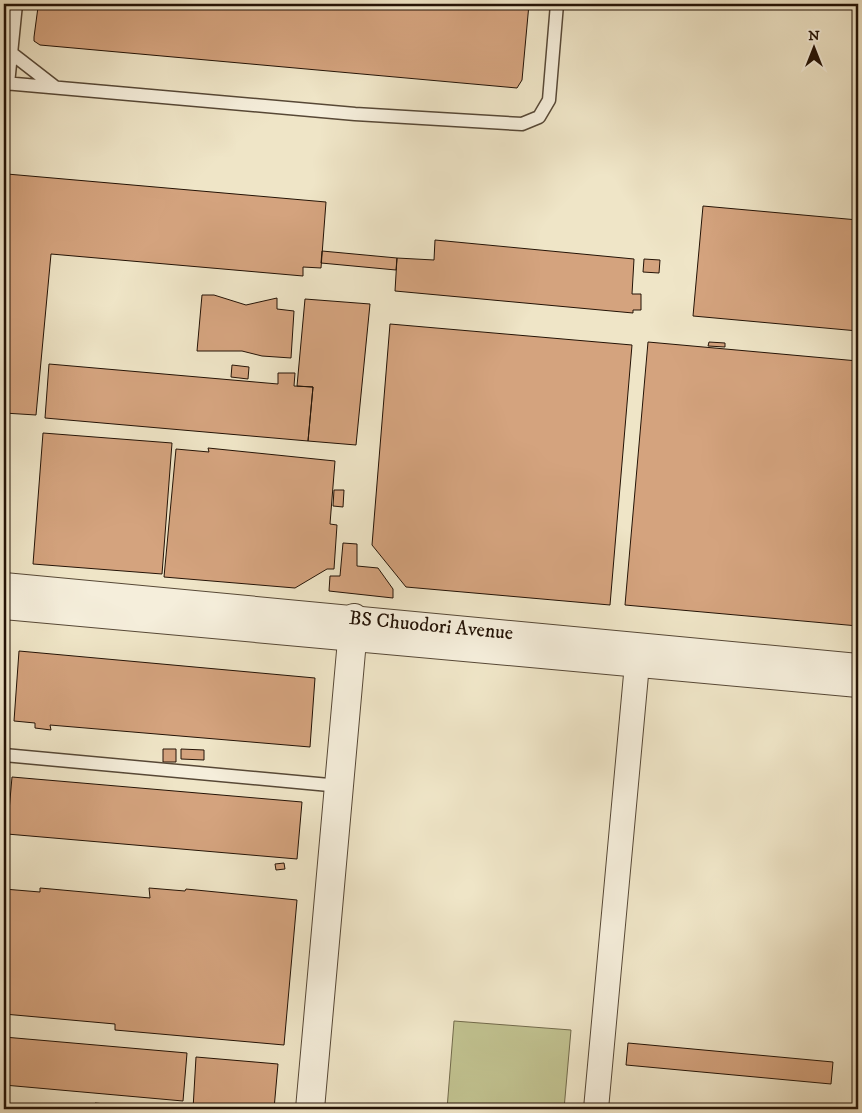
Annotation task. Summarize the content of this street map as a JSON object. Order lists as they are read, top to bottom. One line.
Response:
{"streets":{"street":["BS Chuodori Avenue"]},"north":"top"}
